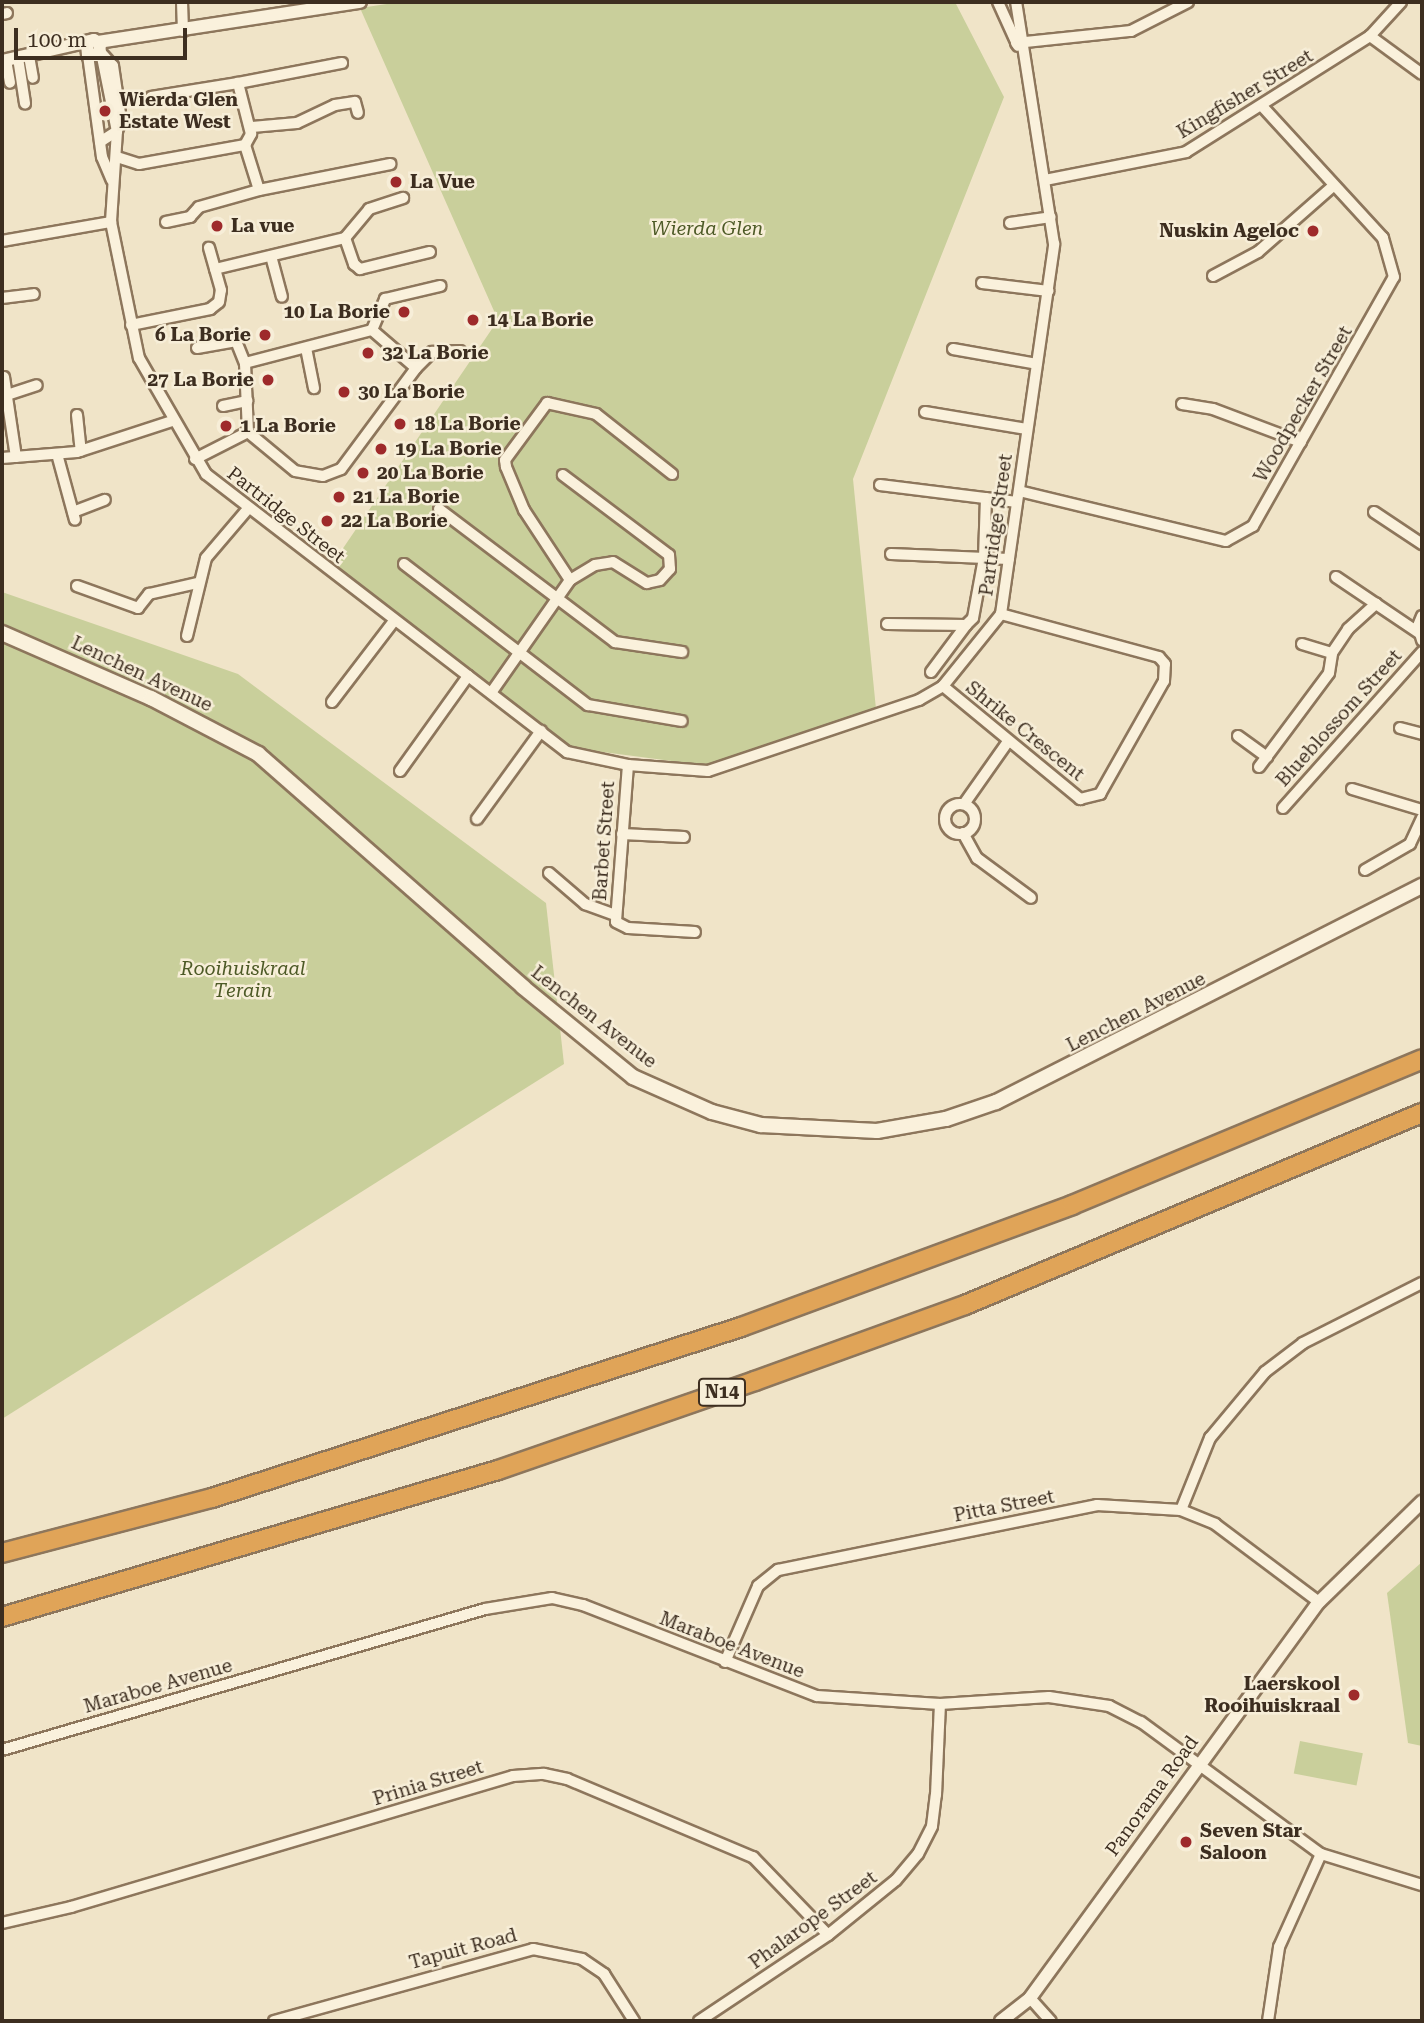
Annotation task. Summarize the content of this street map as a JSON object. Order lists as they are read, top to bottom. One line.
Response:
{"streets":{"highway":["N14"],"main road":["Lenchen Avenue"],"street":["Kingfisher Street","Woodpecker Street","Partridge Street","Blueblossom Street","Shrike Crescent","Barbet Street","Pitta Street","Maraboe Avenue","Prinia Street","Panorama Road","Phalarope Street","Tapuit Road"]},"crossings":[["Kingfisher Street","Woodpecker Street"],["Kingfisher Street","Partridge Street"],["Woodpecker Street","Partridge Street"],["Partridge Street","Shrike Crescent"],["Partridge Street","Barbet Street"],["Pitta Street","Maraboe Avenue"],["Pitta Street","Panorama Road"],["Maraboe Avenue","Panorama Road"],["Maraboe Avenue","Phalarope Street"],["Prinia Street","Phalarope Street"]],"parks":["Wierda Glen","Rooihuiskraal Terain"],"places":["Wierda Glen Estate West","La Vue","La vue","Nuskin Ageloc","10 La Borie","14 La Borie","6 La Borie","32 La Borie","27 La Borie","30 La Borie","18 La Borie","1 La Borie","19 La Borie","20 La Borie","21 La Borie","22 La Borie","Laerskool Rooihuiskraal","Seven Star Saloon"],"scale_bar":"100 m"}
